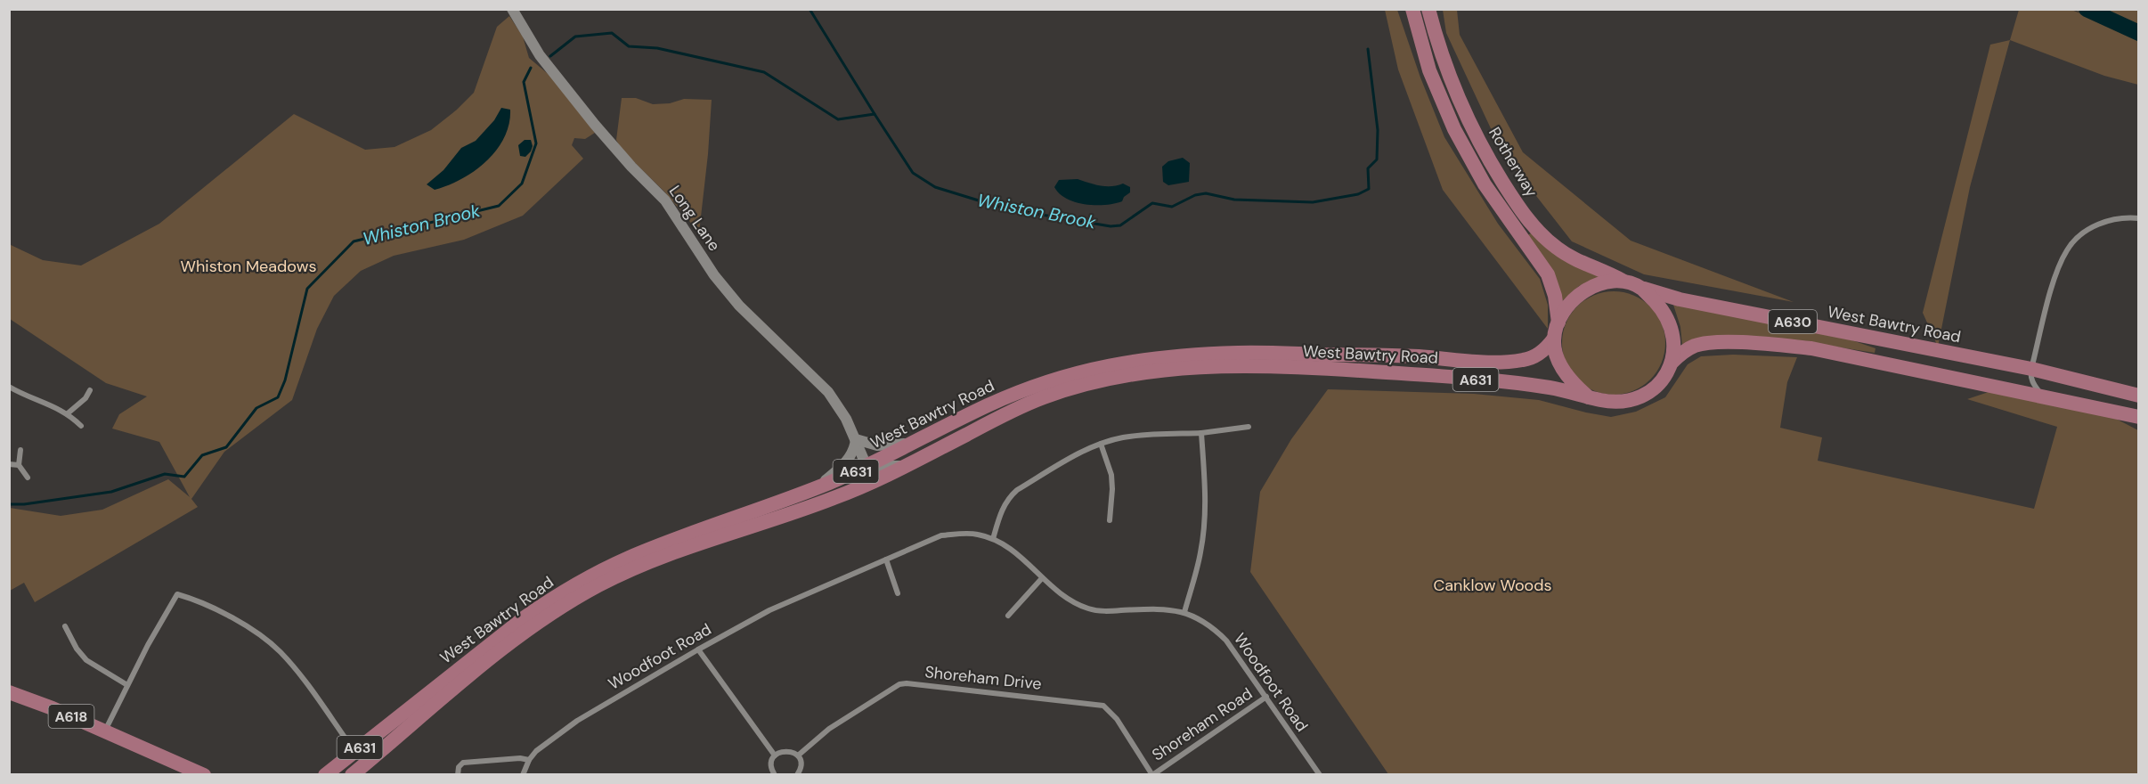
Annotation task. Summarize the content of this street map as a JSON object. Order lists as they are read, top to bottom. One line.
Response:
{"streets":{"main road":["Rotherway","A630","West Bawtry Road","A631","A618"],"street":["Long Lane","Woodfoot Road","Shoreham Drive","Shoreham Road"]},"crossings":[["Rotherway","A630"],["Rotherway","West Bawtry Road"],["Long Lane","West Bawtry Road"],["Long Lane","A631"],["A630","West Bawtry Road"],["West Bawtry Road","A631"],["Woodfoot Road","Shoreham Road"],["Shoreham Drive","Shoreham Road"]],"water":["Whiston Brook"],"parks":["Whiston Meadows","Canklow Woods"]}
